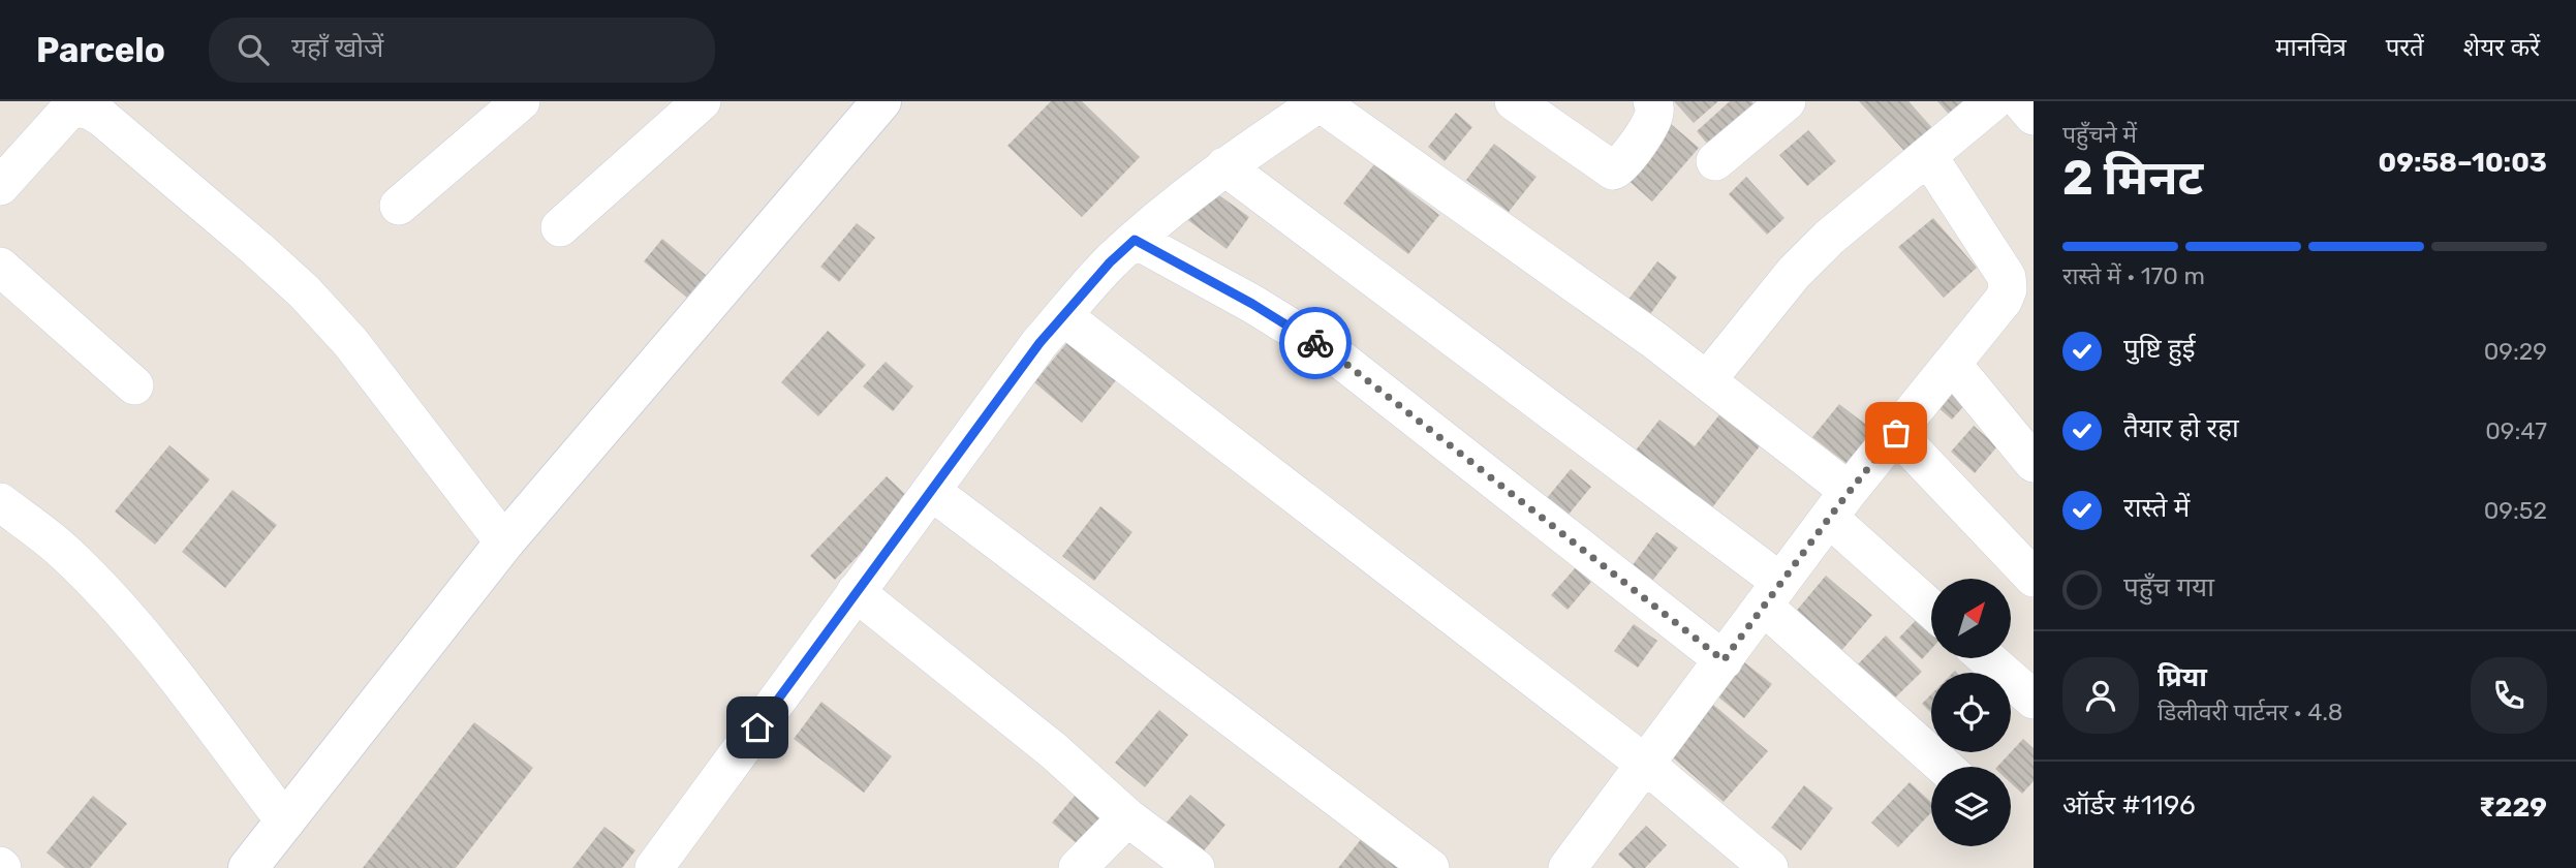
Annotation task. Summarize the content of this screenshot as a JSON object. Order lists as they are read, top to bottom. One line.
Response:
{"north":"top right","page":{"header":"Parcelo","search":"यहाँ खोजें","nav":["मानचित्र","परतें","शेयर करें"],"heading":["2 मिनट","पहुँचने में","09:58–10:03"],"panel":["प्रिया","डिलीवरी पार्टनर · 4.8","ऑर्डर #1196","₹229"],"bar":"रास्ते में · 170 m","list":[["पुष्टि हुई","09:29"],["तैयार हो रहा","09:47"],["रास्ते में","09:52"],"पहुँच गया"]}}
